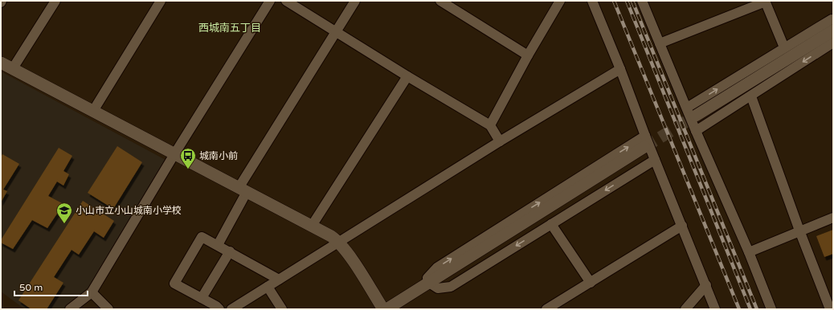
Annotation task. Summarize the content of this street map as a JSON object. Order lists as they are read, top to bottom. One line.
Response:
{"districts":["西城南五丁目"],"places":{"bus stop":["城南小前"],"school or university":["小山市立小山城南小学校"]},"scale_bar":"50 m"}
